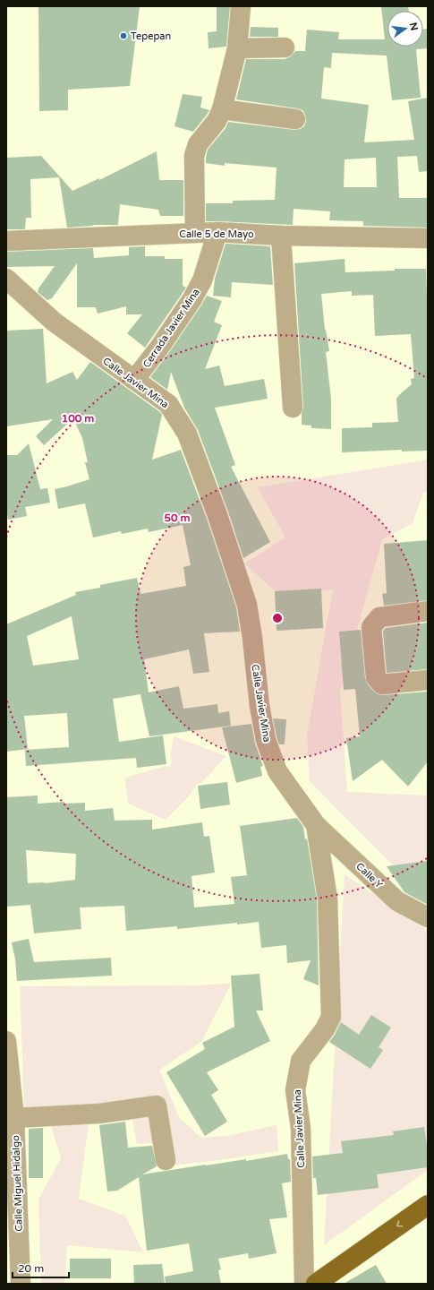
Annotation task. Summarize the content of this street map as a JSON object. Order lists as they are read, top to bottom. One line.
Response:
{"streets":{"street":["Calle 5 de Mayo","Cerrada Javier Mina","Calle Javier Mina","Calle Y","Calle Miguel Hidalgo"]},"crossings":[["Calle 5 de Mayo","Cerrada Javier Mina"],["Cerrada Javier Mina","Calle Javier Mina"],["Calle Javier Mina","Calle Y"]],"places":["Tepepan"],"scale_bar":"20 m","north":"right","rings":["100 m","50 m"]}
